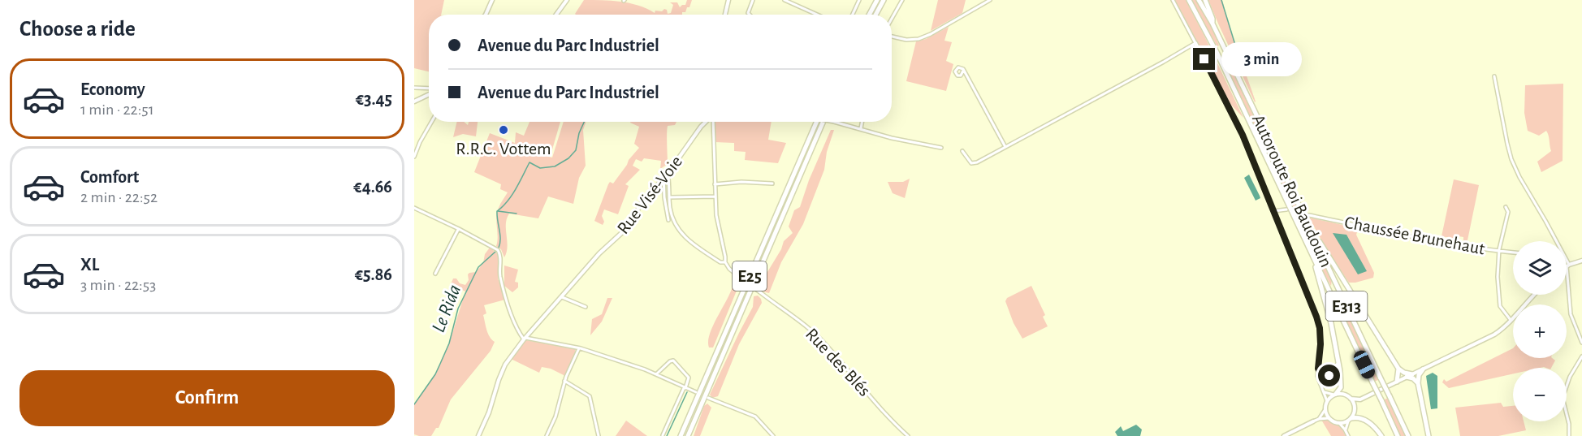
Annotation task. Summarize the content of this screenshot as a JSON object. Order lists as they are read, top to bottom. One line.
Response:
{"streets":{"highway":["Autoroute Roi Baudouin","E25","E313"],"street":["Rue Visé-Voie","Chaussée Brunehaut","Rue des Blés"]},"water":["Le Rida"],"places":["R.R.C. Vottem"],"page":{"heading":"Choose a ride","banner":["Avenue du Parc Industriel","Avenue du Parc Industriel"],"bubble":"3 min","list":[{"name":"Economy","note":"1 min · 22:51","value":"€3.45"},{"name":"Comfort","note":"2 min · 22:52","value":"€4.66"},{"name":"XL","note":"3 min · 22:53","value":"€5.86"}],"map_buttons":["+","−"],"buttons":"Confirm"}}
